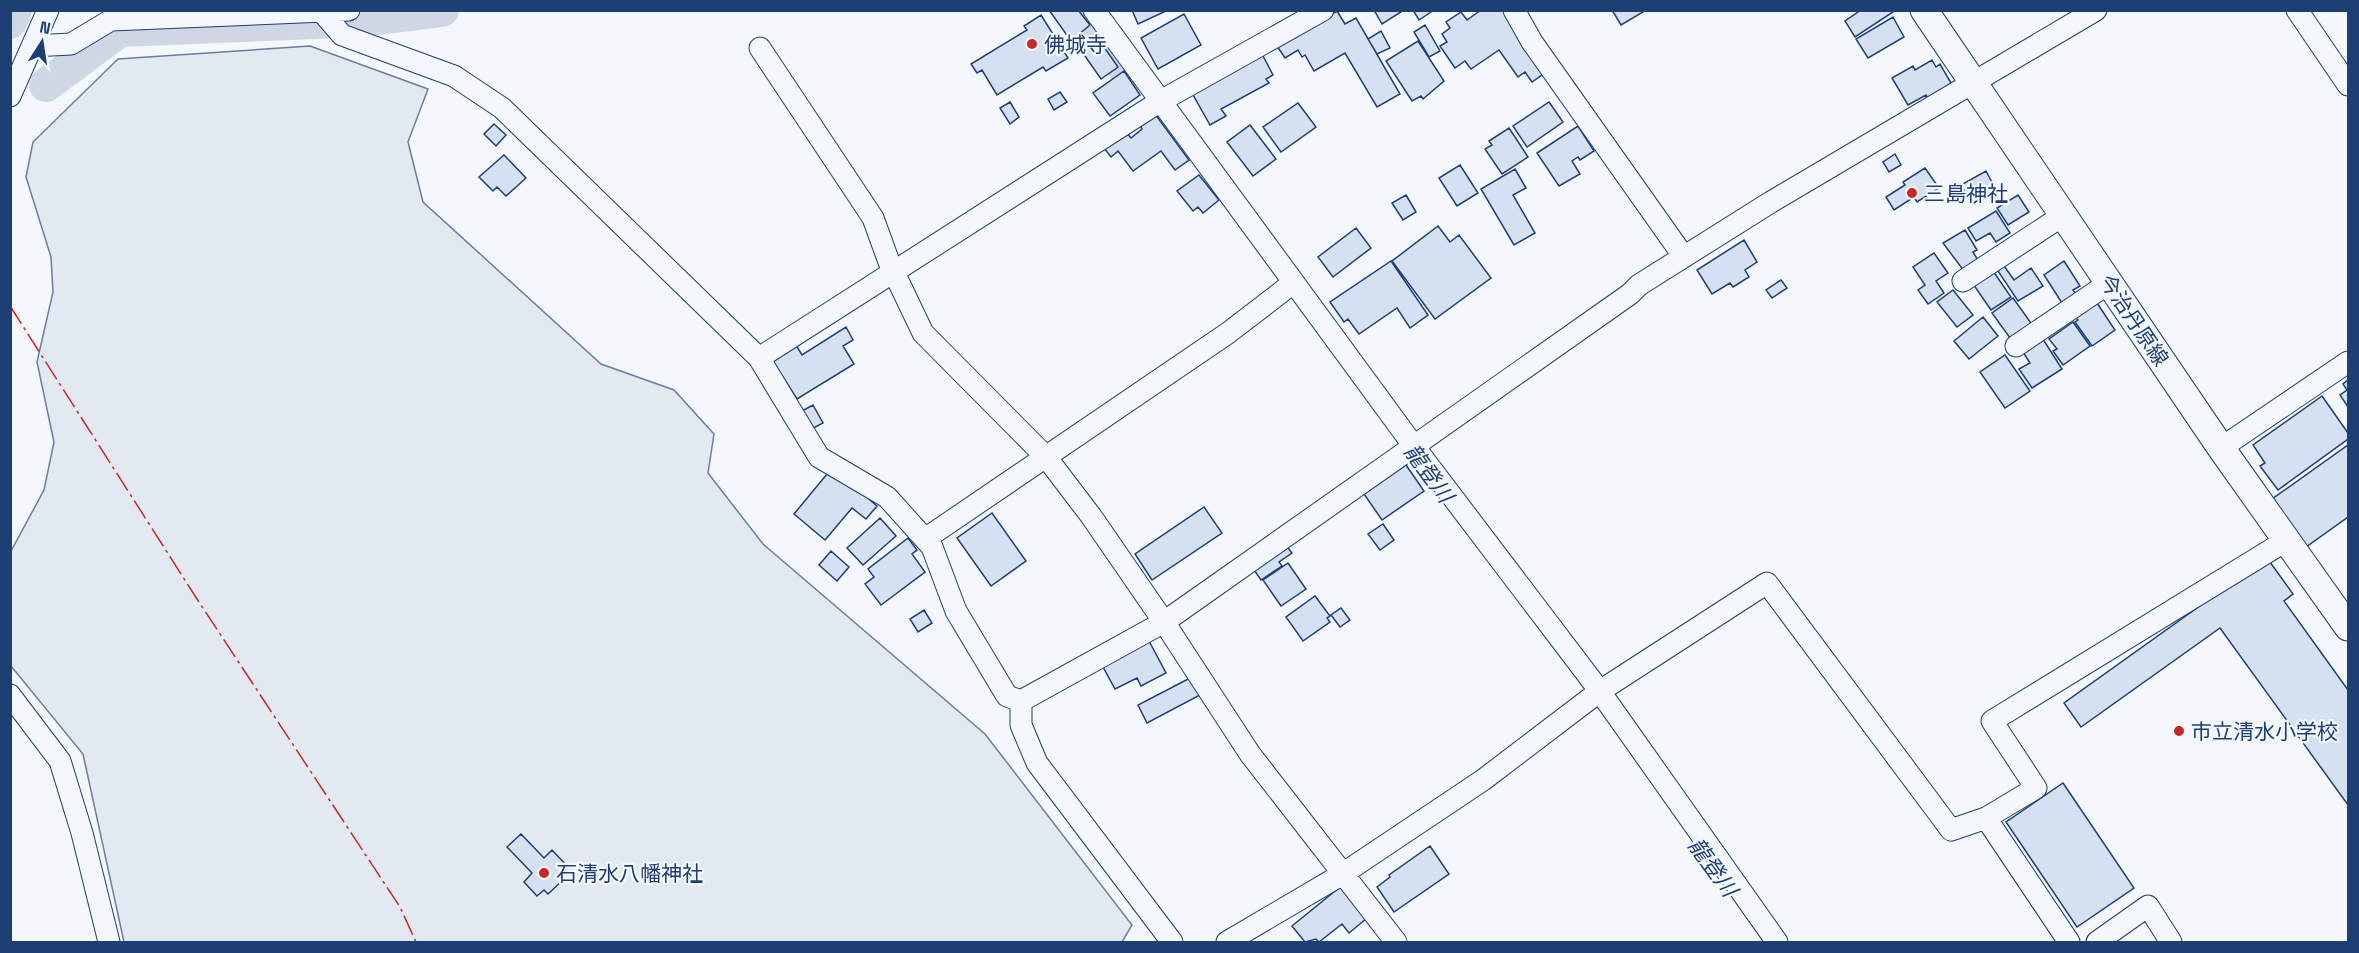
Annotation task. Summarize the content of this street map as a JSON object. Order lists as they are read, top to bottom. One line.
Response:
{"streets":{"main road":["今治丹原線"]},"water":["龍登川"],"places":["佛城寺","三島神社","市立清水小学校","石清水八幡神社"],"north":"top"}
